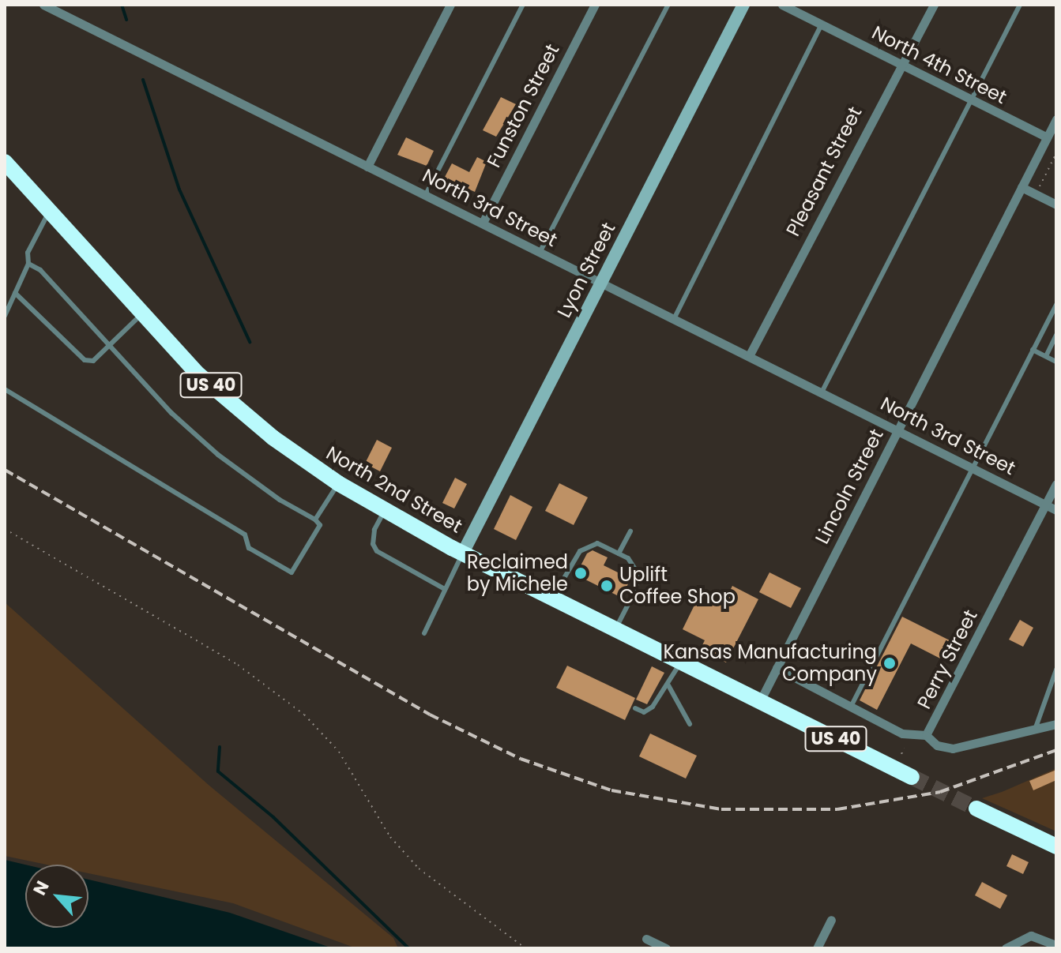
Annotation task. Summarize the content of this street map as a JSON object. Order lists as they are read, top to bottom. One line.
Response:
{"streets":{"highway":["US 40","North 2nd Street"],"street":["North 4th Street","Funston Street","Pleasant Street","North 3rd Street","Lyon Street","Lincoln Street","Perry Street"]},"crossings":[["North 4th Street","Pleasant Street"],["North 4th Street","Lincoln Street"],["Funston Street","North 3rd Street"],["Pleasant Street","North 3rd Street"],["North 3rd Street","Lyon Street"],["North 3rd Street","Lincoln Street"],["North 3rd Street","Perry Street"],["Lyon Street","North 2nd Street"],["Lincoln Street","North 2nd Street"],["Lincoln Street","Perry Street"]],"places":["Reclaimed by Michele","Uplift Coffee Shop","Kansas Manufacturing Company"],"north":"top left"}
